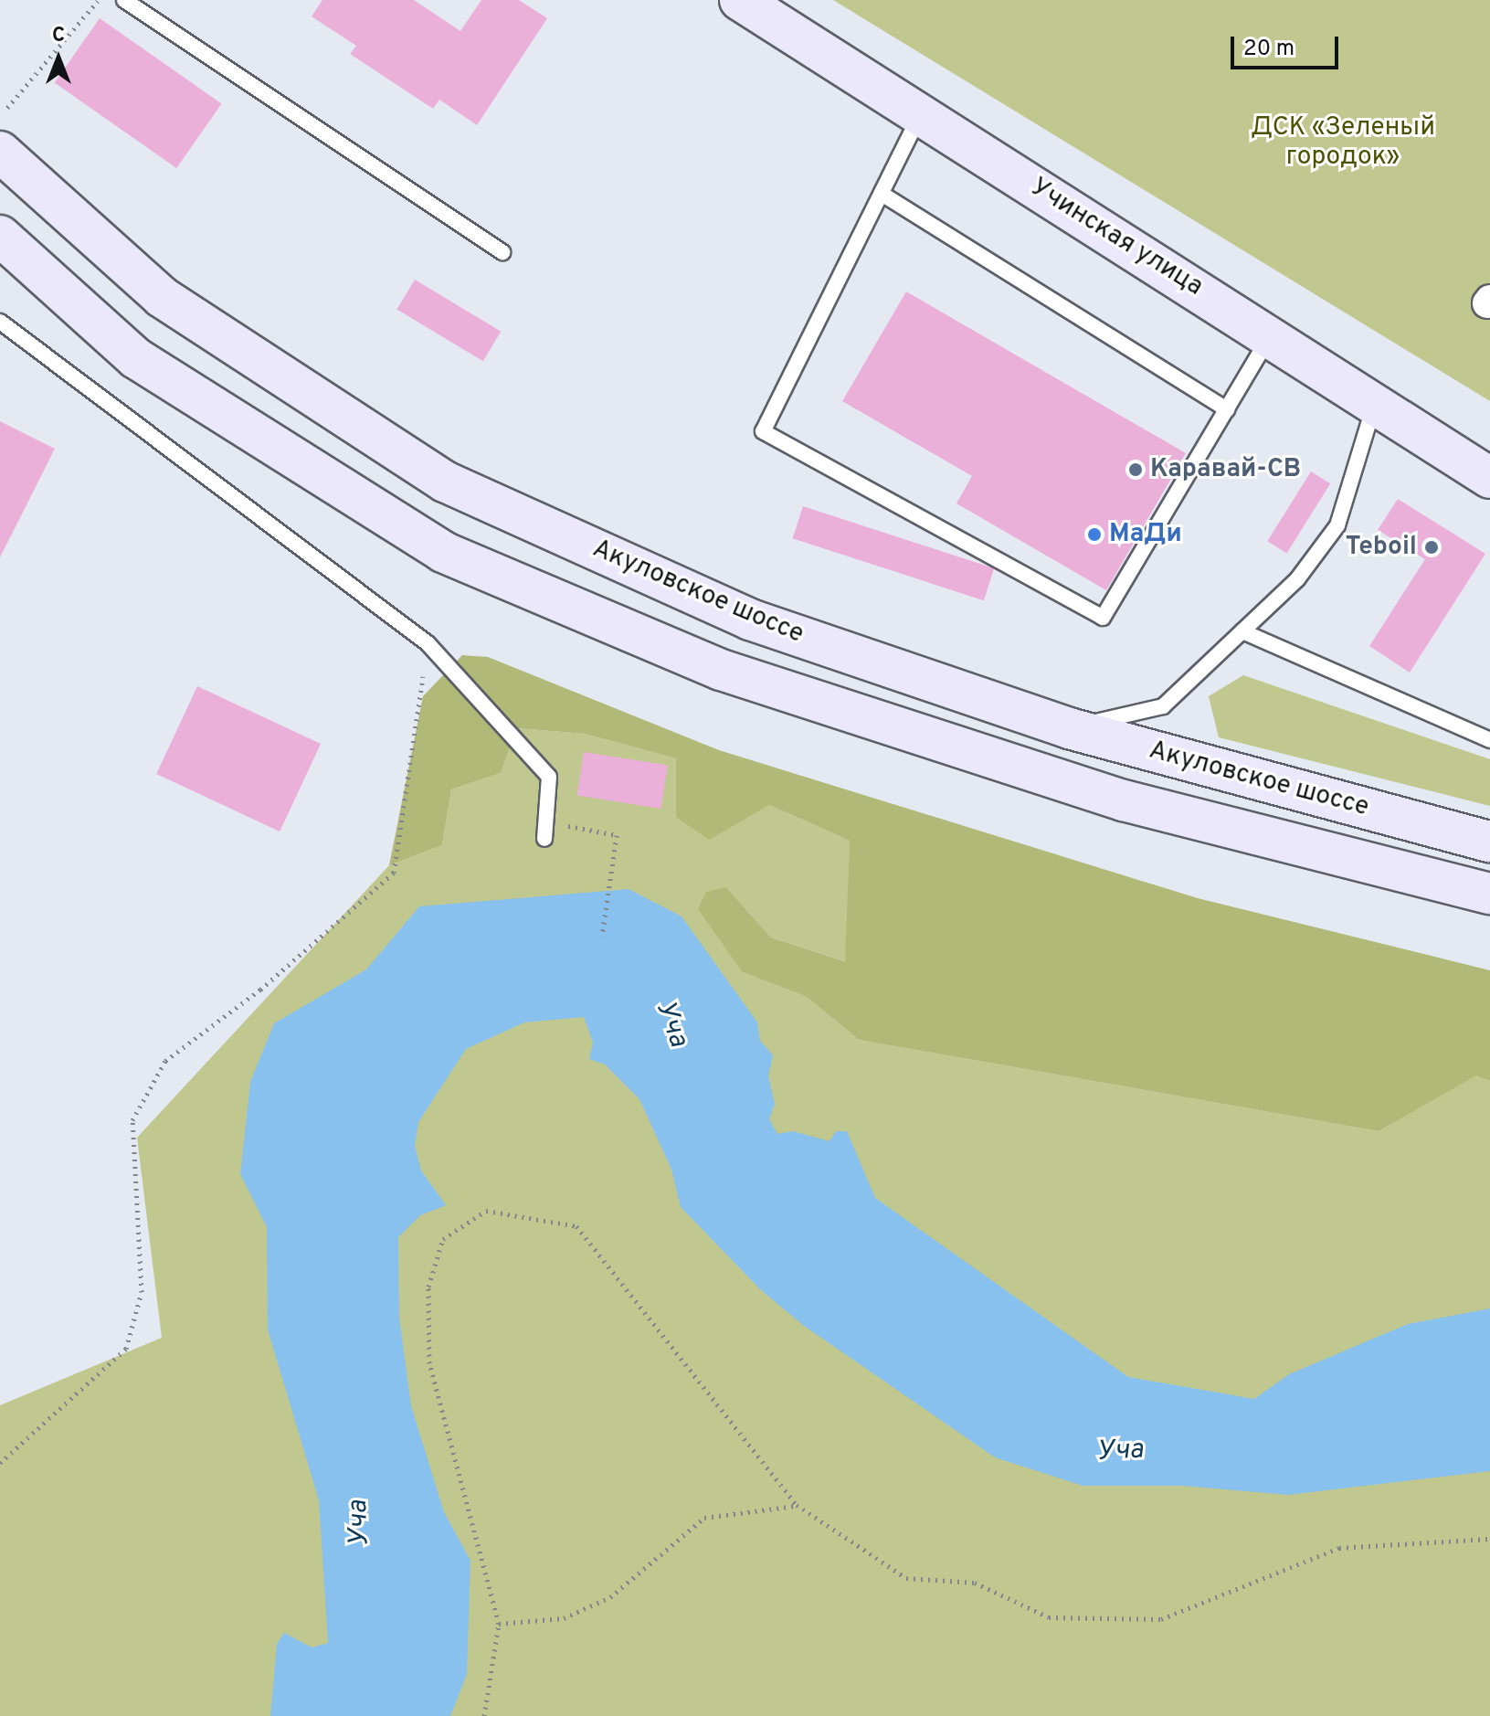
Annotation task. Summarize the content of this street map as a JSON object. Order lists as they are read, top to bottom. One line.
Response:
{"streets":{"main road":["Учинская улица","Акуловское шоссе"]},"water":["Уча"],"parks":["ДСК «Зеленый городок»"],"places":["Каравай-СВ","МаДи","Teboil"],"scale_bar":"20 m","north":"top"}
